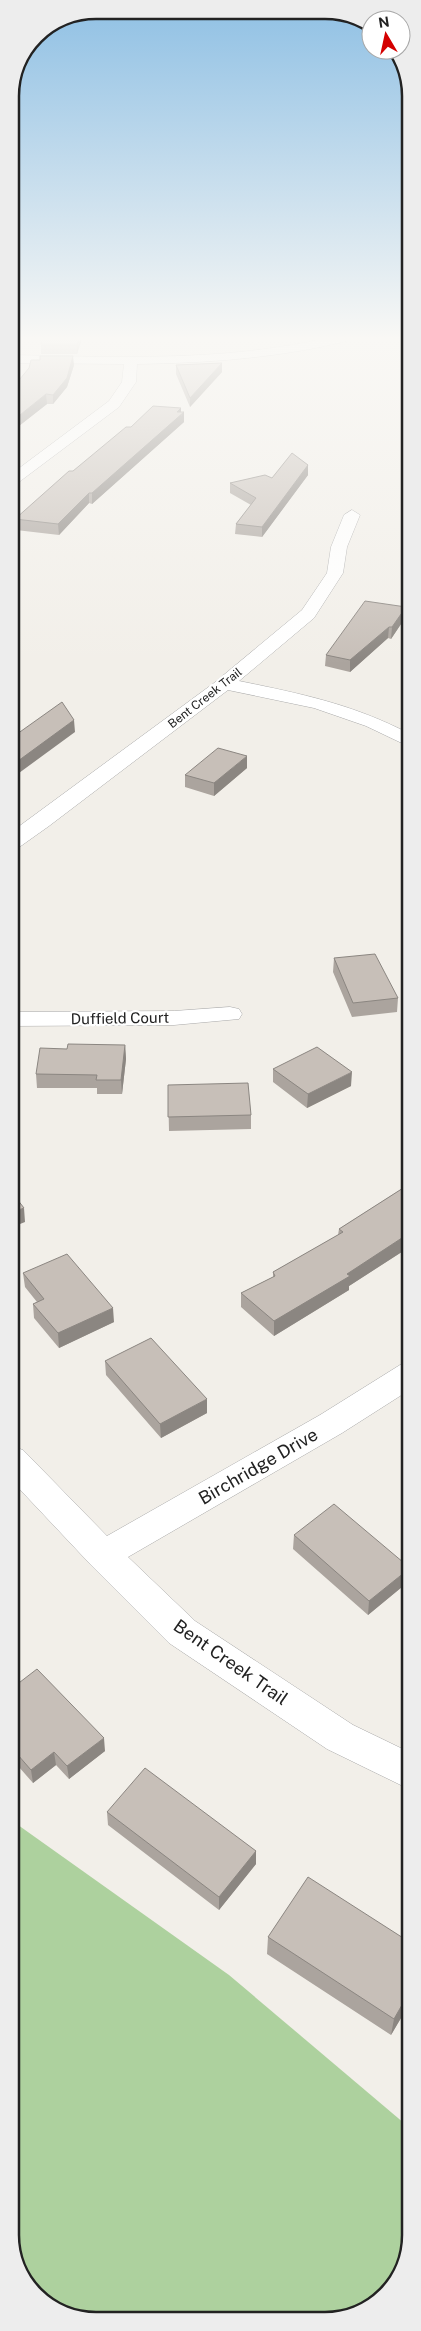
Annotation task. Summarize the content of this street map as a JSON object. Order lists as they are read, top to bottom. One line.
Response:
{"streets":{"street":["Bent Creek Trail","Duffield Court","Birchridge Drive"]},"crossings":[["Bent Creek Trail","Birchridge Drive"]],"north":"top"}
